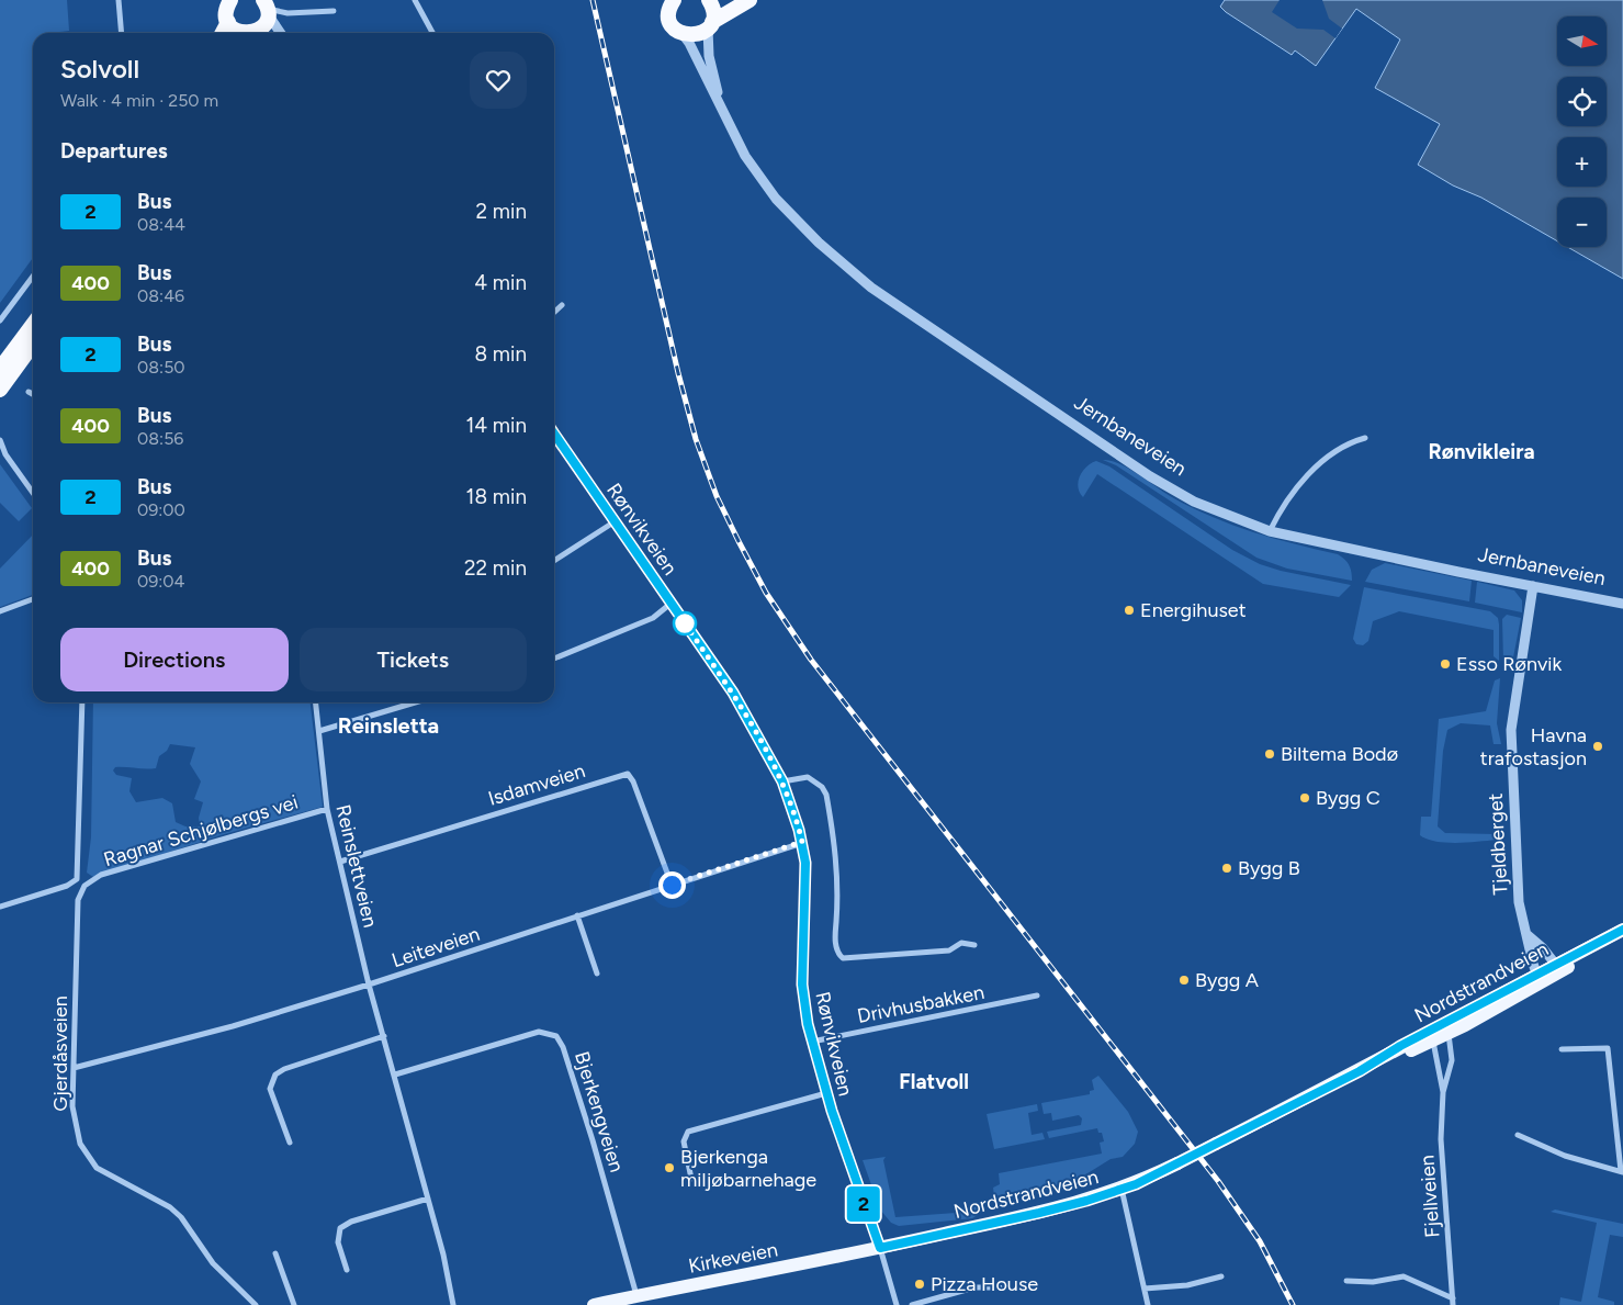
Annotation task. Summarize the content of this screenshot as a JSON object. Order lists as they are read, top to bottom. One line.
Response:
{"streets":{"highway":["Jernbaneveien"],"main road":["Nordstrandveien","Kirkeveien"],"street":["Rønvikveien","Isdamveien","Ragnar Schjølbergs vei","Tjeldberget","Reinslettveien","Leiteveien","Drivhusbakken","Gjerdåsveien","Bjerkengveien","Fjellveien"]},"crossings":[["Jernbaneveien","Tjeldberget"],["Rønvikveien","Leiteveien"],["Rønvikveien","Nordstrandveien"],["Rønvikveien","Drivhusbakken"],["Rønvikveien","Kirkeveien"],["Isdamveien","Reinslettveien"],["Isdamveien","Leiteveien"],["Ragnar Schjølbergs vei","Reinslettveien"],["Ragnar Schjølbergs vei","Gjerdåsveien"],["Tjeldberget","Nordstrandveien"],["Reinslettveien","Leiteveien"],["Reinslettveien","Bjerkengveien"],["Leiteveien","Gjerdåsveien"],["Nordstrandveien","Fjellveien"],["Nordstrandveien","Kirkeveien"],["Bjerkengveien","Kirkeveien"]],"districts":["Rønvikleira","Reinsletta","Flatvoll"],"places":["Energihuset","Esso Rønvik","Havna trafostasjon","Biltema Bodø","Bygg C","Bygg B","Bygg A","Bjerkenga miljøbarnehage","Pizza House"],"lines":["bus line 2"],"north":"right","page":{"on_map":"2","map_buttons":["+","−"],"heading":[["Solvoll","Walk · 4 min · 250 m"],"Departures"],"list":[{"mark":"2","name":"Bus","note":"08:44","value":"2 min"},{"mark":"400","name":"Bus","note":"08:46","value":"4 min"},{"mark":"2","name":"Bus","note":"08:50","value":"8 min"},{"mark":"400","name":"Bus","note":"08:56","value":"14 min"},{"mark":"2","name":"Bus","note":"09:00","value":"18 min"},{"mark":"400","name":"Bus","note":"09:04","value":"22 min"}],"buttons":["Directions","Tickets"]}}
